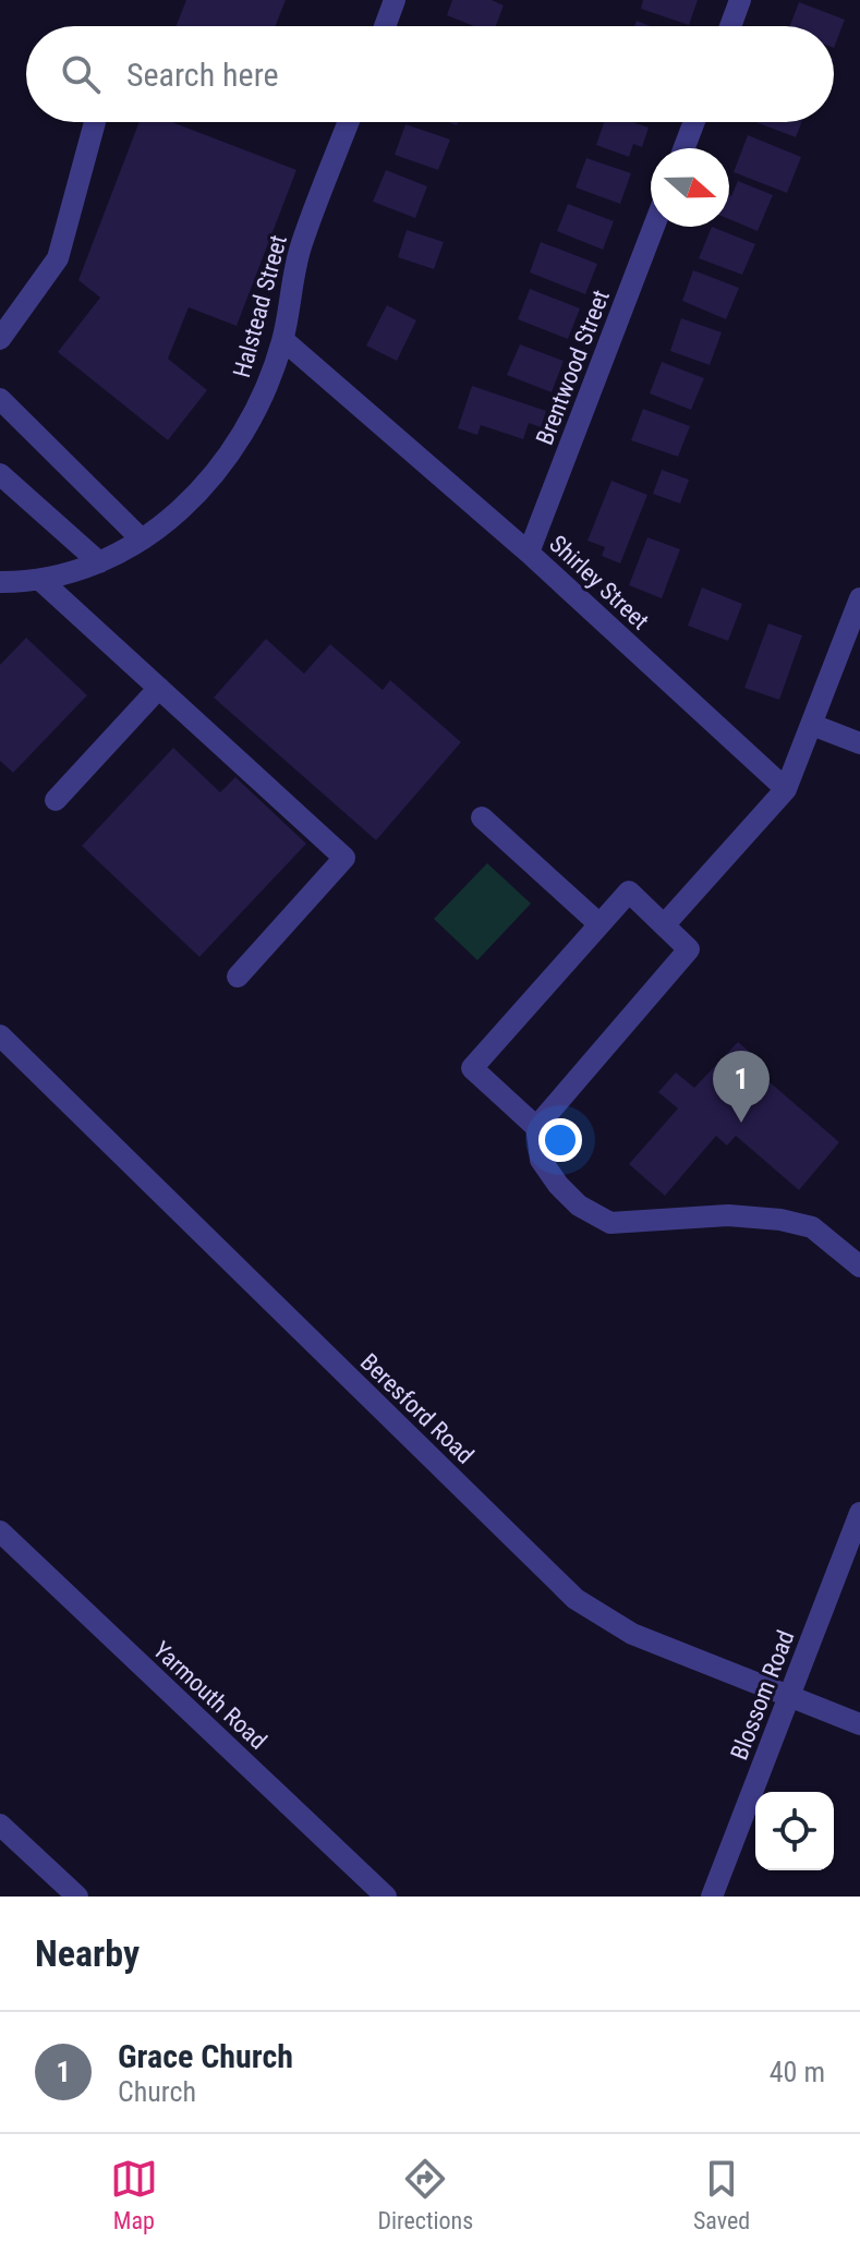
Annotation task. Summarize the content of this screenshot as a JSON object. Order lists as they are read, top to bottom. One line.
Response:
{"streets":{"street":["Halstead Street","Brentwood Street","Shirley Street","Beresford Road","Yarmouth Road","Blossom Road"]},"crossings":[["Halstead Street","Shirley Street"],["Brentwood Street","Shirley Street"],["Beresford Road","Blossom Road"]],"north":"right","page":{"search":"Search here","pins":"1","heading":"Nearby","list":[{"mark":"1","name":"Grace Church","note":"Church","value":"40 m"}],"nav":["Map","Directions","Saved"]}}
